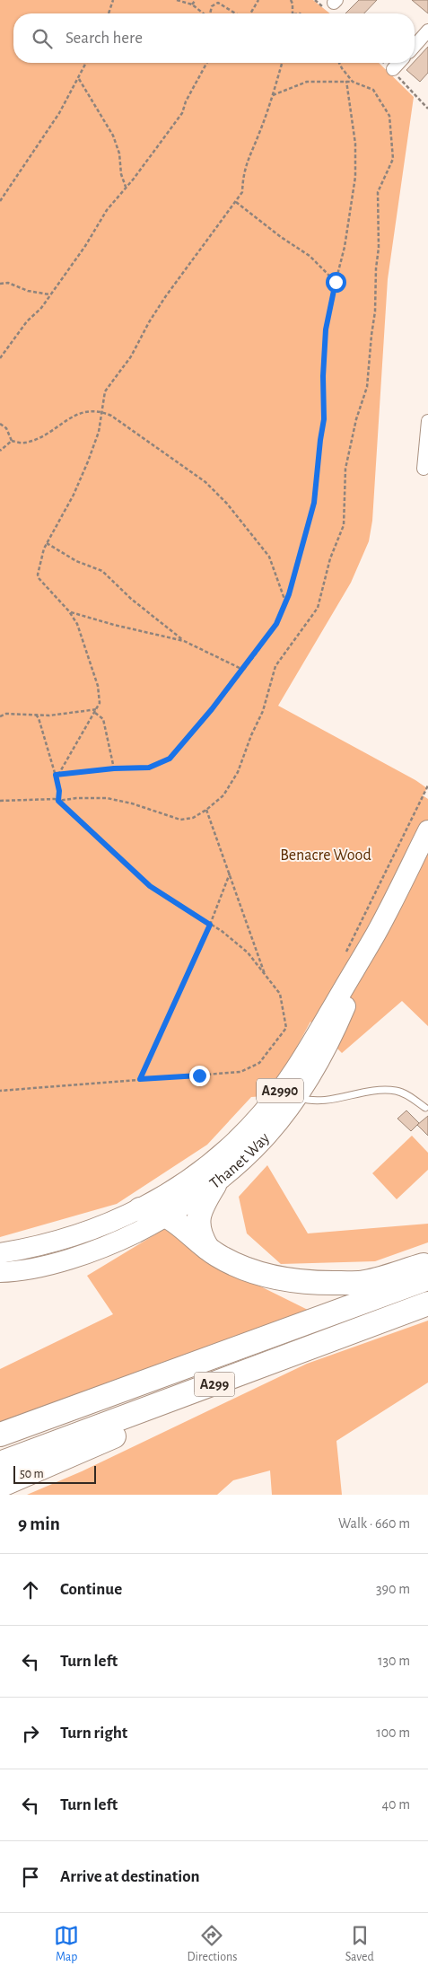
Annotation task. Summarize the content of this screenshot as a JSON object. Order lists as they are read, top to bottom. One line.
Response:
{"streets":{"highway":["A299"],"main road":["A2990","Thanet Way"]},"parks":["Benacre Wood"],"scale_bar":"50 m","page":{"search":"Search here","scale":"50 m","heading":["9 min","Walk · 660 m"],"list":[["Continue","390 m"],["Turn left","130 m"],["Turn right","100 m"],["Turn left","40 m"],"Arrive at destination"],"nav":["Map","Directions","Saved"]}}
